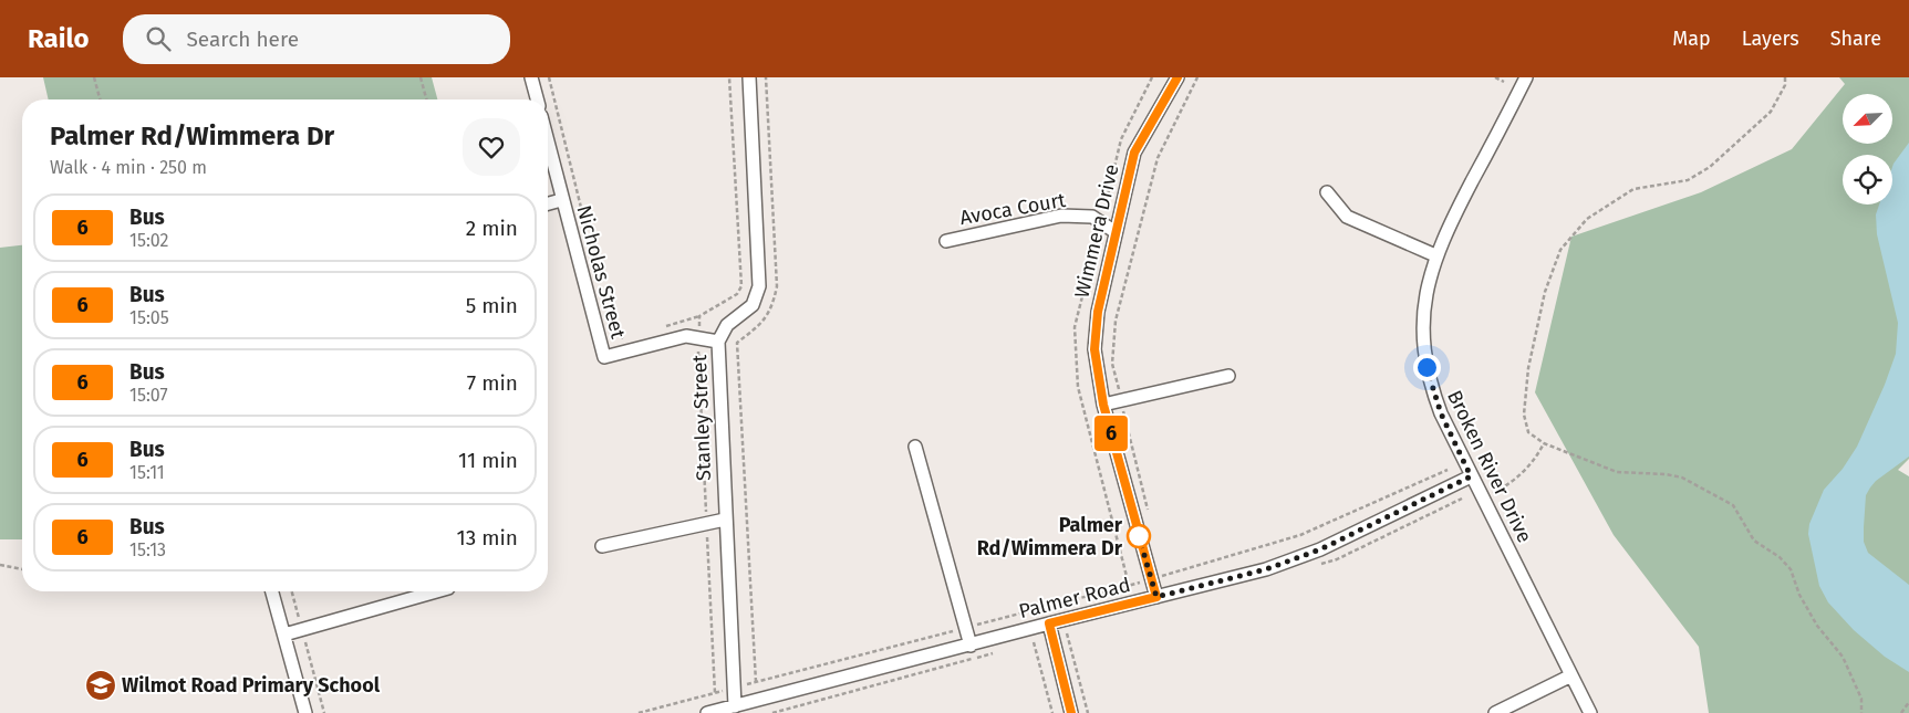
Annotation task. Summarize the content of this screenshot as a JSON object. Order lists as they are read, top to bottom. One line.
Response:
{"streets":{"street":["Avoca Court","Wimmera Drive","Nicholas Street","Stanley Street","Broken River Drive","Palmer Road"]},"crossings":[["Avoca Court","Wimmera Drive"],["Wimmera Drive","Palmer Road"],["Nicholas Street","Stanley Street"],["Stanley Street","Palmer Road"],["Broken River Drive","Palmer Road"]],"places":{"other":["Palmer Rd/Wimmera Dr"],"school or university":["Wilmot Road Primary School"]},"lines":["bus line 6"],"north":"bottom left","page":{"header":"Railo","search":"Search here","nav":["Map","Layers","Share"],"on_map":"6","heading":["Palmer Rd/Wimmera Dr","Walk · 4 min · 250 m"],"list":[{"mark":"6","name":"Bus","note":"15:02","value":"2 min"},{"mark":"6","name":"Bus","note":"15:05","value":"5 min"},{"mark":"6","name":"Bus","note":"15:07","value":"7 min"},{"mark":"6","name":"Bus","note":"15:11","value":"11 min"},{"mark":"6","name":"Bus","note":"15:13","value":"13 min"}]}}
